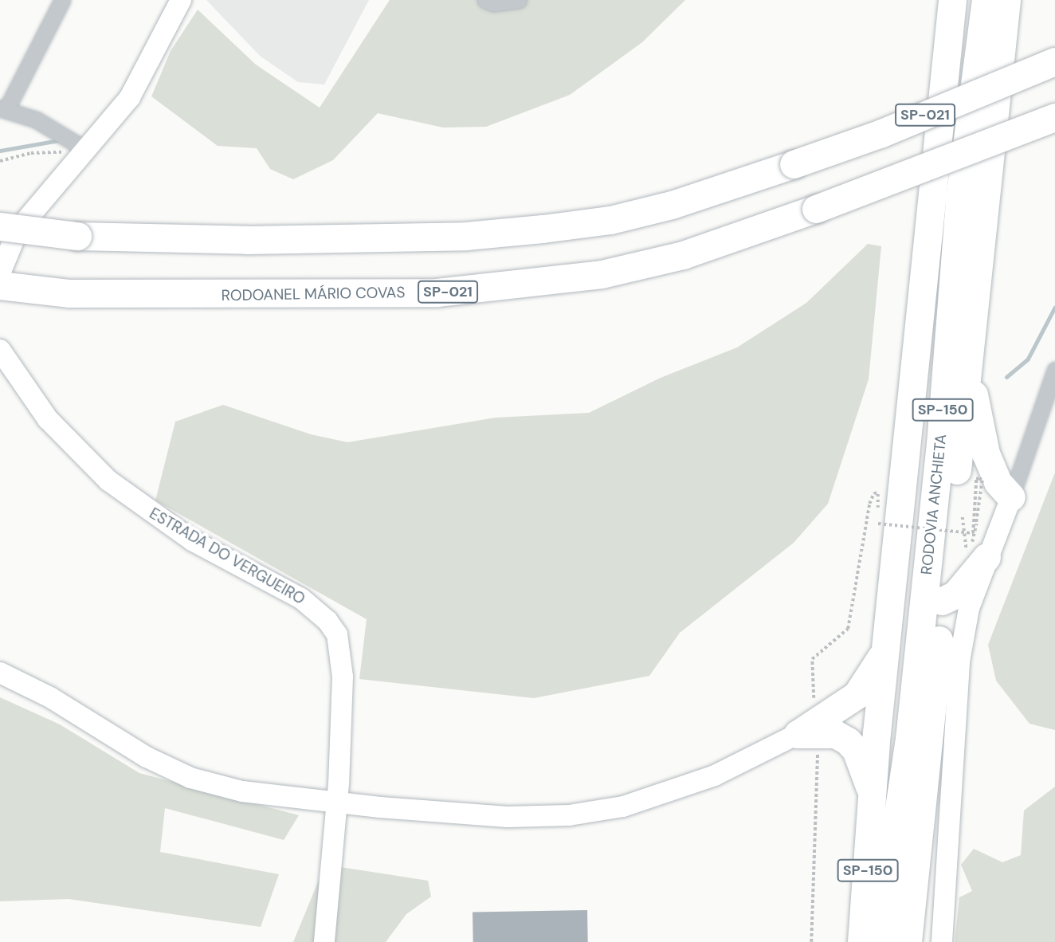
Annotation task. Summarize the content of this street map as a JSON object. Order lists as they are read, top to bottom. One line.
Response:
{"streets":{"highway":["SP-021","RODOANEL MÁRIO COVAS","SP-150","RODOVIA ANCHIETA"],"street":["ESTRADA DO VERGUEIRO"]}}
